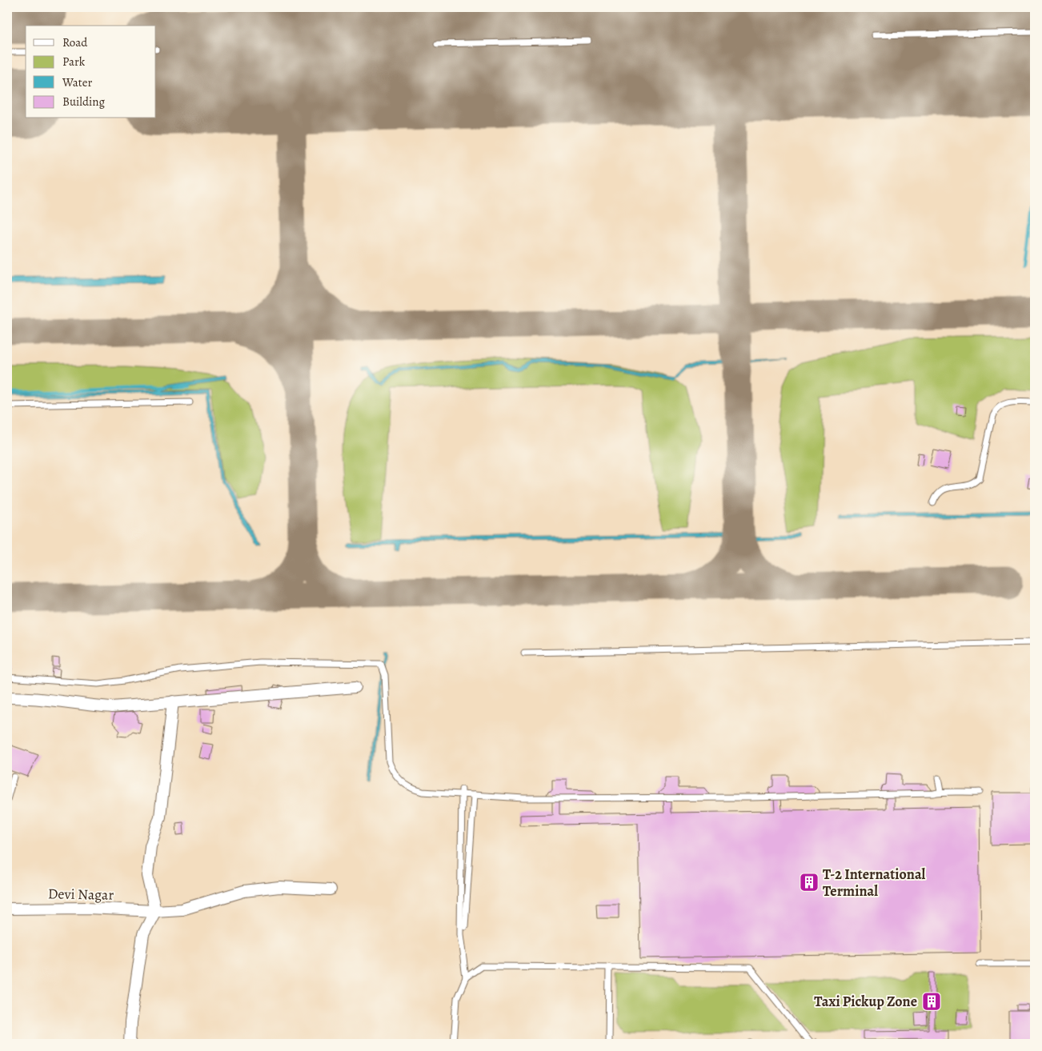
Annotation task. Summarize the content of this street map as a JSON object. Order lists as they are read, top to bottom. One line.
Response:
{"streets":{"street":["Devi Nagar"]},"places":{"building":["T-2 International Terminal","Taxi Pickup Zone"]},"legend":["Road","Park","Water","Building"]}
